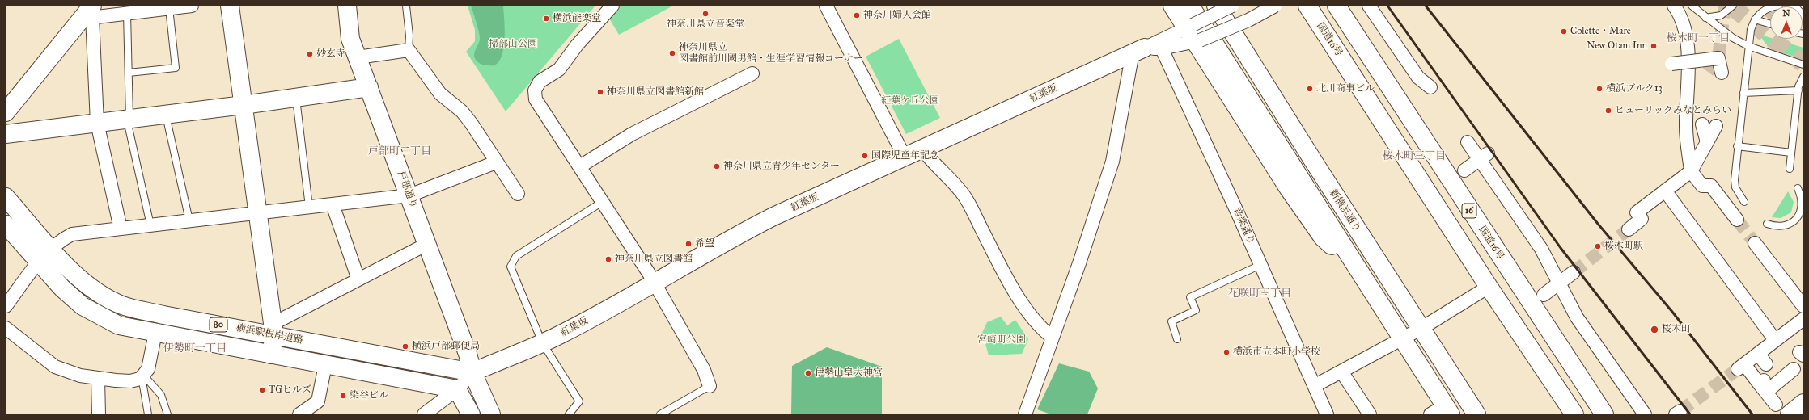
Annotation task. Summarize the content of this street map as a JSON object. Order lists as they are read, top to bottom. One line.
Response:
{"streets":{"main road":["国道16号","紅葉坂","戸部通り","新横浜通り","16","80","横浜駅根岸道路"],"street":["音楽通り"]},"crossings":[["紅葉坂","戸部通り"],["紅葉坂","音楽通り"],["紅葉坂","横浜駅根岸道路"],["戸部通り","横浜駅根岸道路"]],"districts":["桜木町一丁目","戸部町二丁目","桜木町三丁目","花咲町三丁目","伊勢町一丁目"],"parks":["掃部山公園","紅葉ケ丘公園","宮崎町公園"],"places":["神奈川県立音楽堂","神奈川婦人会館","横浜能楽堂","Colette・Mare","New Otani Inn","神奈川県立 図書館前川國男館・生涯学習情報コーナー","妙玄寺","北川商事ビル","横浜ブルク13","神奈川県立図書館新館","ヒューリックみなとみらい","国際児童年記念","神奈川県立青少年センター","希望","桜木町駅","神奈川県立図書館","桜木町","横浜戸部郵便局","横浜市立本町小学校","伊勢山皇大神宮","TGヒルズ","染谷ビル"],"north":"top"}
